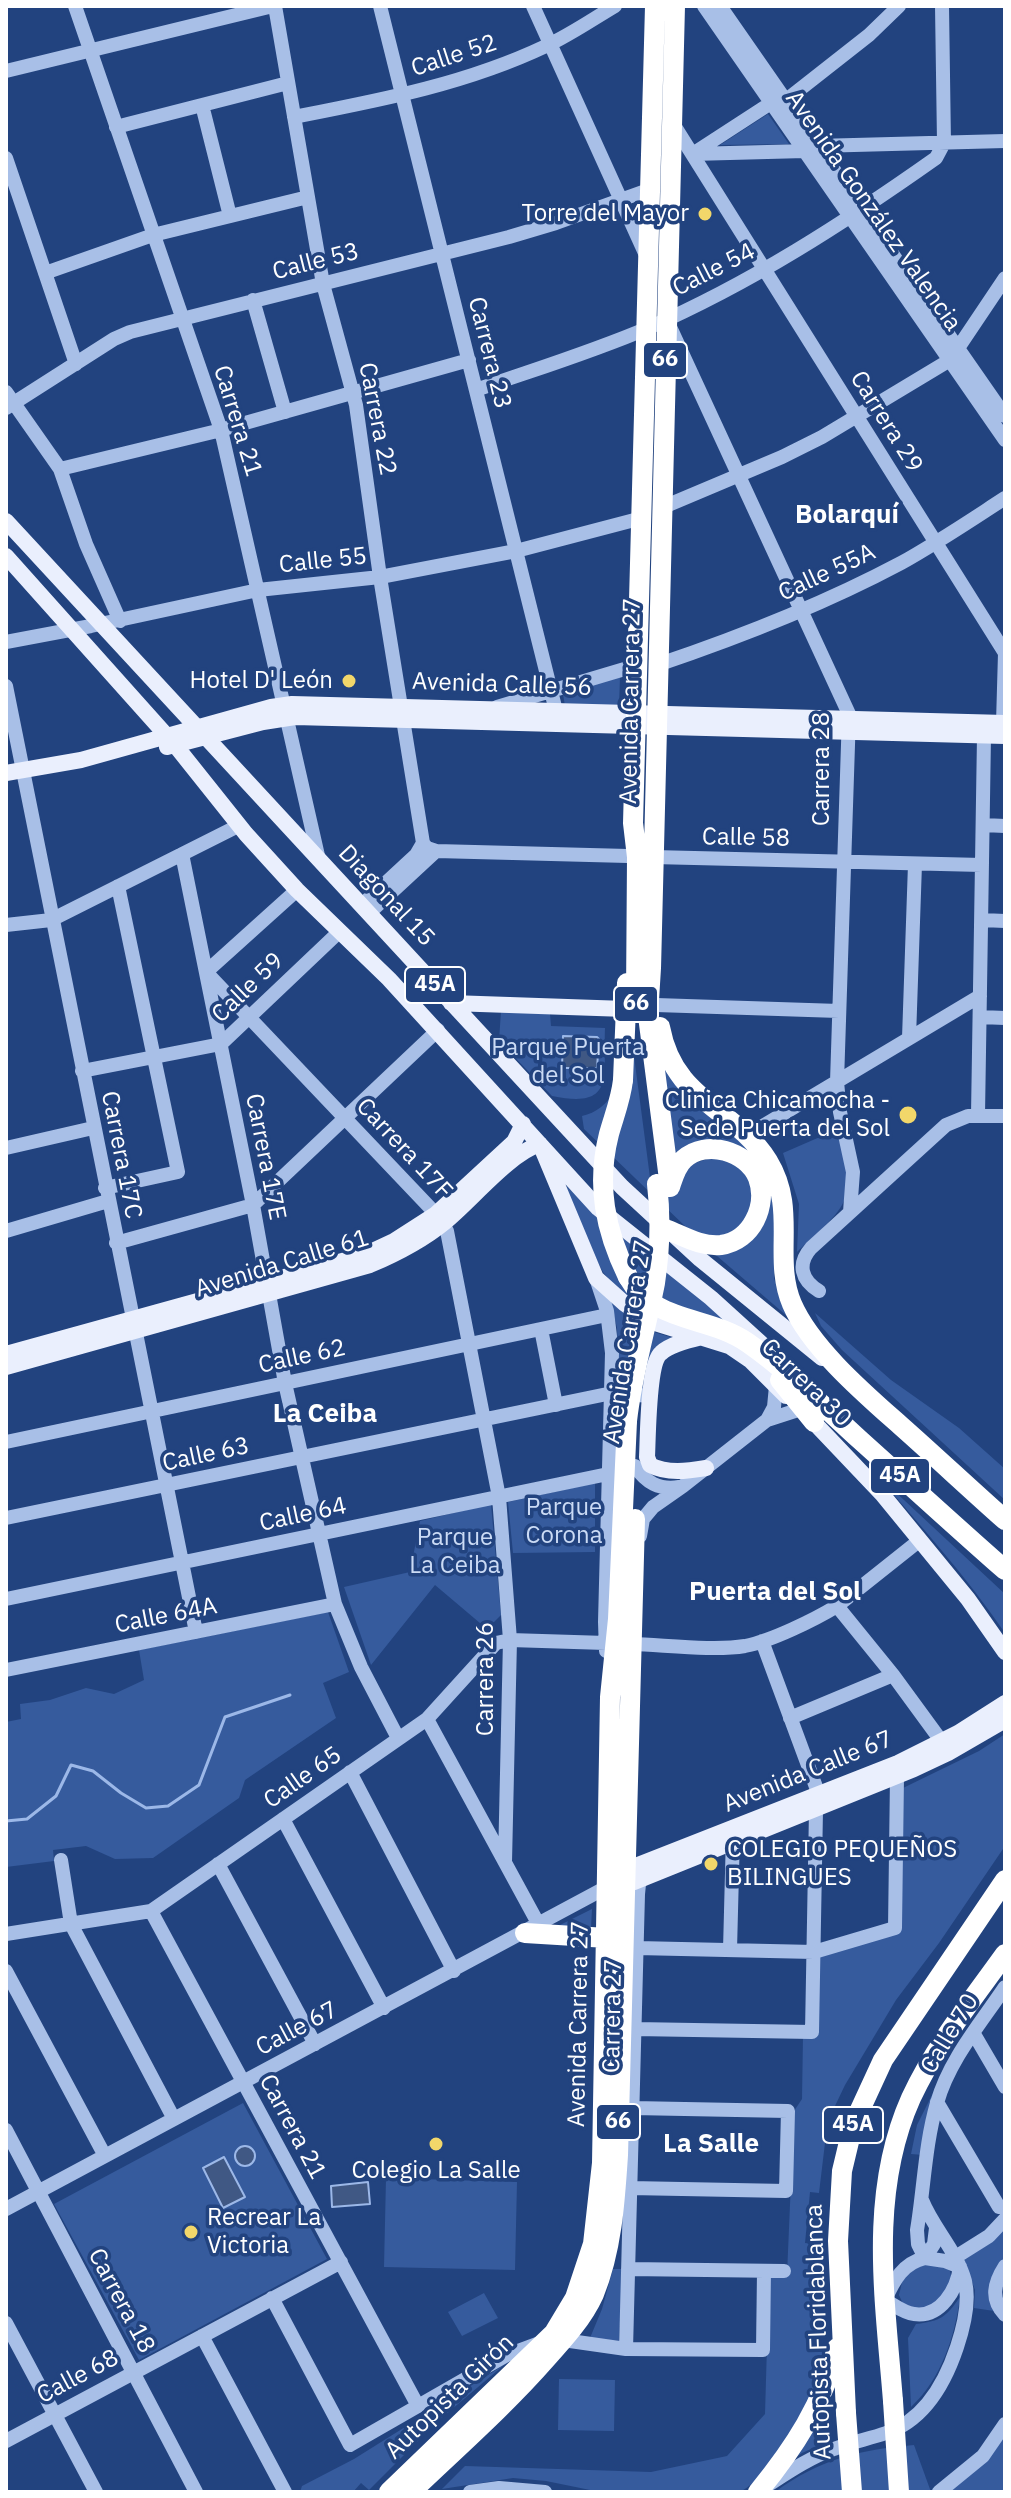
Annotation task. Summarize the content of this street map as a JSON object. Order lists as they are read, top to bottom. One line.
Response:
{"streets":{"highway":["66","Avenida Carrera 27","45A","Autopista Floridablanca","Autopista Girón"],"main road":["Avenida Calle 56","Diagonal 15","Avenida Calle 61","Carrera 30","Avenida Calle 67"],"street":["Calle 52","Avenida González Valencia","Calle 53","Calle 54","Carrera 23","Carrera 22","Carrera 21","Carrera 29","Calle 55","Calle 55A","Carrera 28","Calle 58","Calle 59","Carrera 17F","Carrera 17C","Carrera 17E","Calle 62","Calle 63","Calle 64","Calle 64A","Carrera 26","Calle 65","Carrera 27","Calle 67","Calle 70","Carrera 18","Calle 68"]},"crossings":[["Calle 52","Carrera 23"],["Calle 52","Carrera 22"],["Avenida González Valencia","Calle 54"],["Calle 53","Carrera 23"],["Calle 53","Carrera 22"],["Calle 53","Carrera 21"],["Calle 53","Avenida Carrera 27"],["Calle 54","Carrera 23"],["Calle 54","Carrera 29"],["Calle 54","Avenida Carrera 27"],["Calle 54","Carrera 28"],["Carrera 23","Calle 55"],["Carrera 23","Calle 55A"],["Carrera 23","Avenida Calle 56"],["Carrera 22","Calle 55"],["Carrera 22","Avenida Calle 56"],["Carrera 21","Calle 55"],["Carrera 21","Avenida Calle 56"],["Carrera 21","Diagonal 15"],["Carrera 21","Calle 65"],["Carrera 21","Calle 67"],["Carrera 21","Calle 68"],["Carrera 29","Calle 55A"],["Carrera 29","Avenida Calle 56"],["Carrera 29","Avenida Carrera 27"],["Calle 55","Avenida Carrera 27"],["Calle 55","Diagonal 15"],["Calle 55","45A"],["Calle 55A","Avenida Calle 56"],["Calle 55A","Avenida Carrera 27"],["Calle 55A","Carrera 28"],["Avenida Calle 56","Avenida Carrera 27"],["Avenida Calle 56","Carrera 28"],["Avenida Calle 56","Diagonal 15"],["Avenida Calle 56","45A"],["Avenida Calle 56","Carrera 17C"],["Avenida Carrera 27","Carrera 28"],["Avenida Carrera 27","Calle 58"],["Avenida Carrera 27","Calle 62"],["Avenida Carrera 27","Carrera 30"],["Avenida Carrera 27","Calle 63"],["Avenida Carrera 27","Calle 64"],["Avenida Carrera 27","Avenida Calle 67"],["Avenida Carrera 27","Carrera 27"],["Avenida Carrera 27","Calle 67"],["Avenida Carrera 27","Autopista Girón"],["Carrera 28","Calle 58"],["Diagonal 15","45A"],["45A","Calle 59"],["45A","Avenida Calle 61"],["45A","Carrera 30"],["45A","Calle 63"],["Calle 59","Carrera 17F"],["Calle 59","Carrera 17C"],["Calle 59","Carrera 17E"],["Carrera 17F","Carrera 17E"],["Carrera 17F","Avenida Calle 61"],["Carrera 17F","Calle 62"],["Carrera 17F","Calle 63"],["Carrera 17F","Calle 64"],["Carrera 17F","Carrera 26"],["Carrera 17C","Avenida Calle 61"],["Carrera 17C","Calle 62"],["Carrera 17C","Calle 63"],["Carrera 17C","Calle 64"],["Carrera 17C","Calle 64A"],["Carrera 17E","Avenida Calle 61"],["Carrera 17E","Calle 62"],["Carrera 17E","Calle 63"],["Carrera 17E","Calle 64"],["Carrera 17E","Calle 64A"],["Carrera 17E","Calle 65"],["Avenida Calle 61","Carrera 30"],["Carrera 30","Calle 63"],["Calle 64","Carrera 26"],["Carrera 26","Calle 65"],["Avenida Calle 67","Carrera 27"],["Avenida Calle 67","Calle 67"],["Carrera 27","Calle 67"],["Calle 67","Carrera 18"],["Carrera 18","Calle 68"]],"districts":["Bolarquí","La Ceiba","Puerta del Sol","La Salle"],"parks":["Parque Puerta del Sol","Parque Corona","Parque La Ceiba"],"places":["Torre del Mayor","Hotel D' León","Clinica Chicamocha - Sede Puerta del Sol","COLEGIO PEQUEÑOS BILINGUES","Colegio La Salle","Recrear La Victoria"]}
